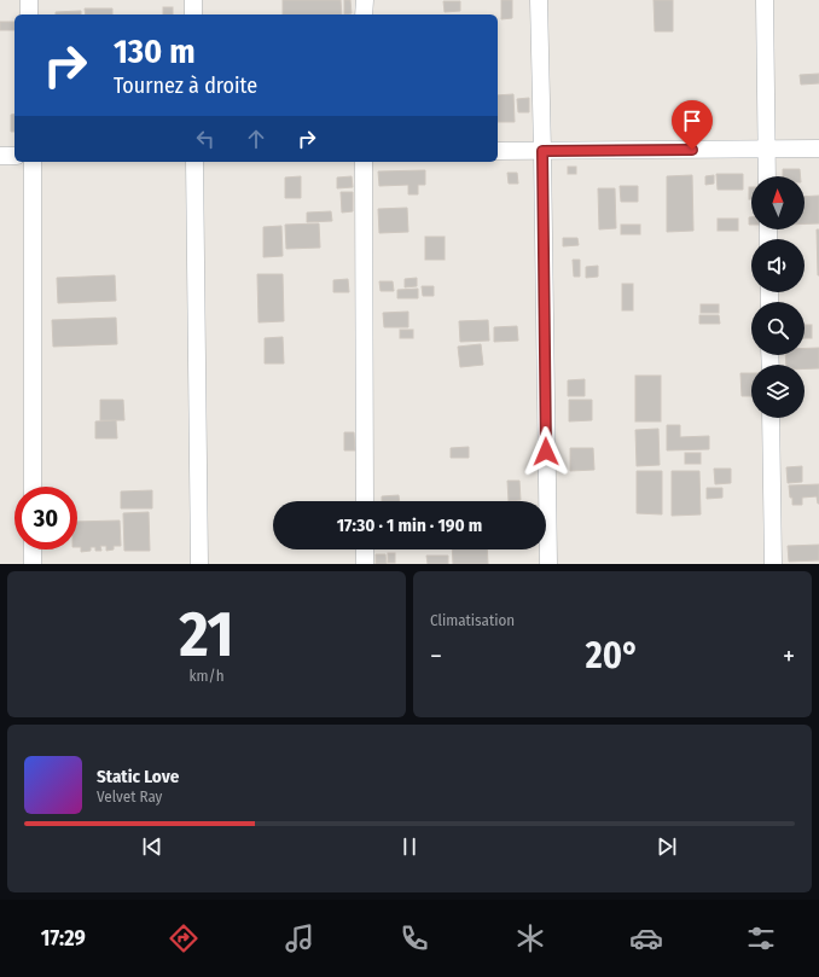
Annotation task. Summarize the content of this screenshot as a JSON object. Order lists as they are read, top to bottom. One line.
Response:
{"north":"top","page":{"turn":["130 m","Tournez à droite"],"limit":"30","trip":"17:30 · 1 min · 190 m","tile":[["21","km/h"],"Climatisation"],"heat":["−","20°","+"],"song":["Static Love","Velvet Ray"],"tabs":"17:29"}}
